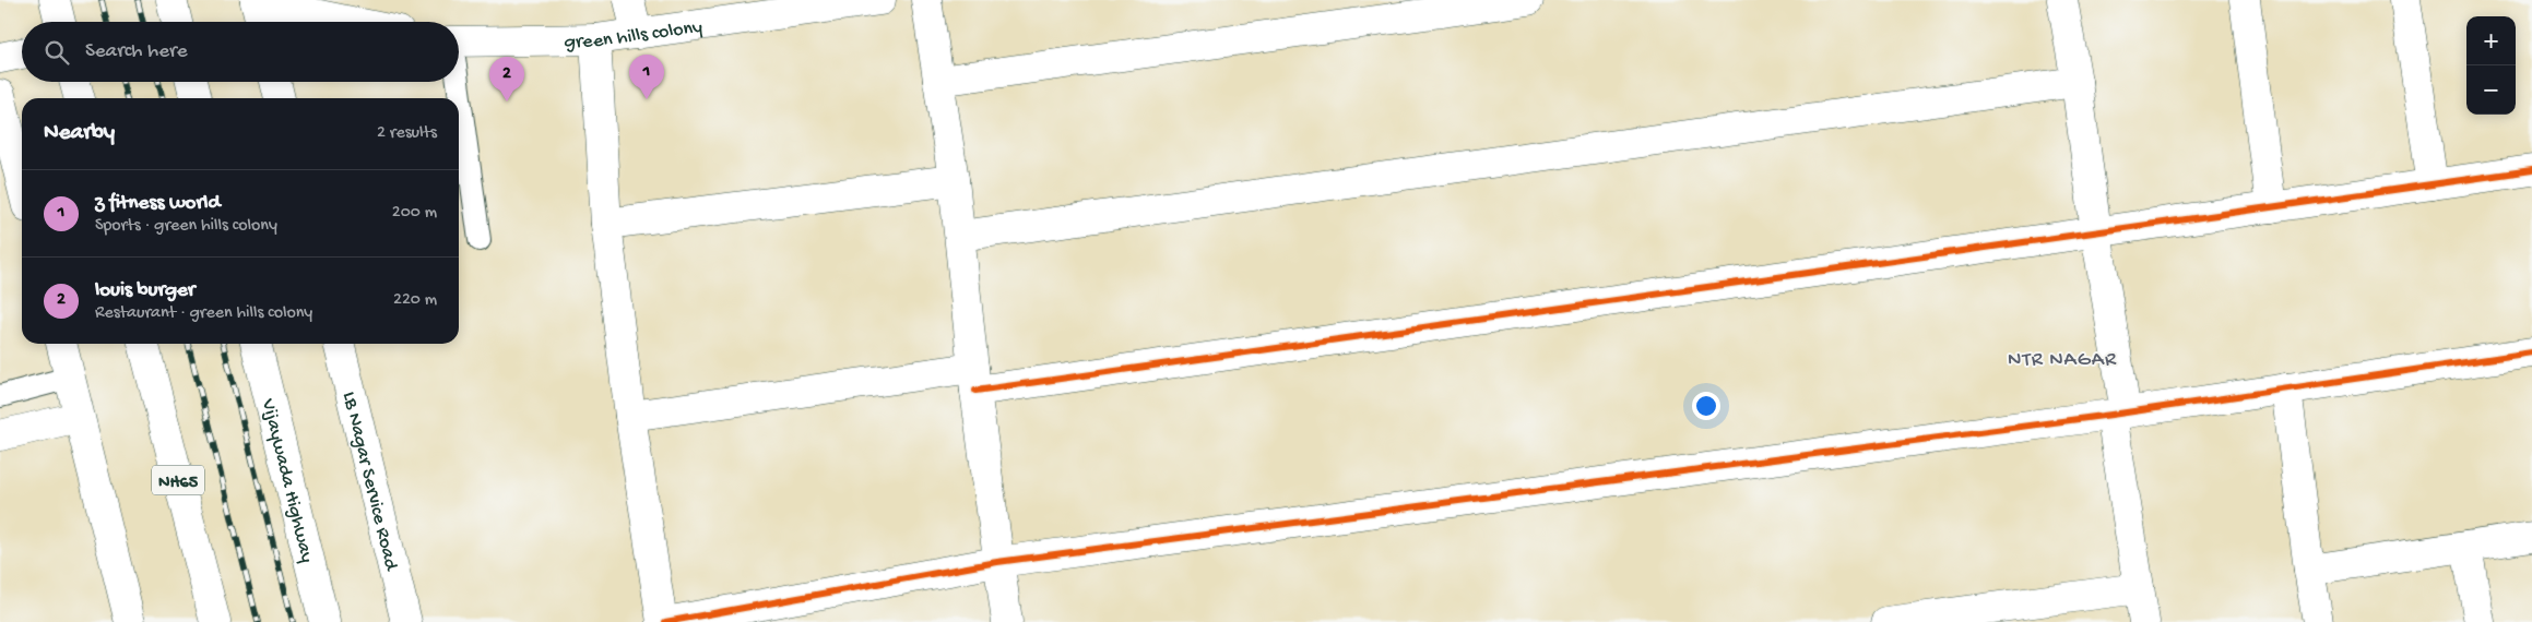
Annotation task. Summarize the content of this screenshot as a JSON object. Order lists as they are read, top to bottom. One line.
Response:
{"streets":{"main road":["green hills colony","NH65","Vijaywada Highway","LB Nagar Service Road"]},"districts":["NTR NAGAR"],"page":{"map_buttons":["+","−"],"search":"Search here","pins":["1","2"],"heading":["Nearby","2 results"],"list":[{"mark":"1","name":"z fitness world","note":"Sports · green hills colony","value":"200 m"},{"mark":"2","name":"louis burger","note":"Restaurant · green hills colony","value":"220 m"}]}}
